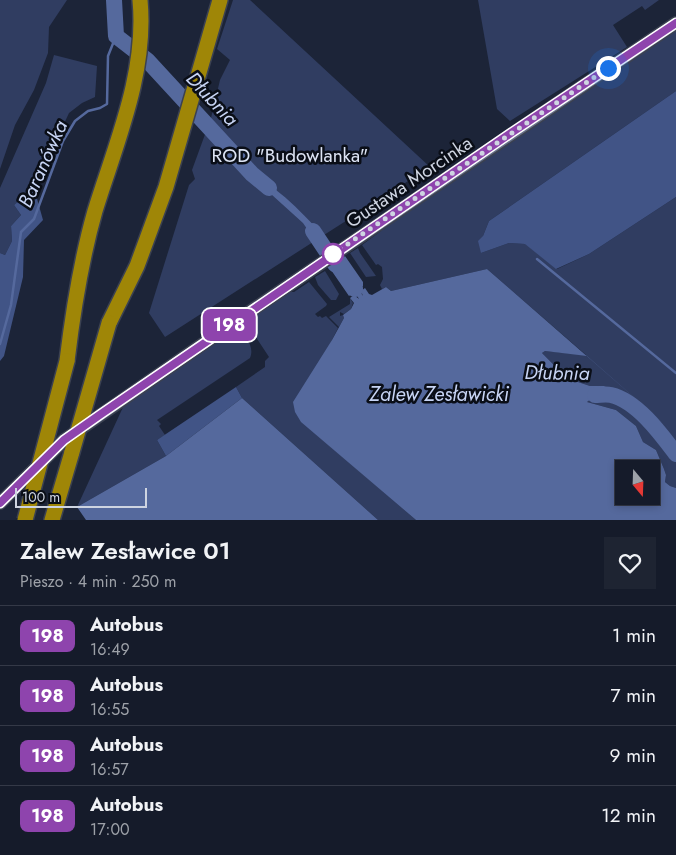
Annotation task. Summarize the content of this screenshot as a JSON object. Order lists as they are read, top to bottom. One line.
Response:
{"streets":{"street":["Gustawa Morcinka"]},"water":["Dłubnia","Baranówka","Zalew Zesławicki"],"parks":["ROD \"Budowlanka\""],"lines":["bus line 198"],"scale_bar":"100 m","north":"bottom","page":{"on_map":"198","scale":"100 m","heading":["Zalew Zesławice 01","Pieszo · 4 min · 250 m"],"list":[{"mark":"198","name":"Autobus","note":"16:49","value":"1 min"},{"mark":"198","name":"Autobus","note":"16:55","value":"7 min"},{"mark":"198","name":"Autobus","note":"16:57","value":"9 min"},{"mark":"198","name":"Autobus","note":"17:00","value":"12 min"}]}}
